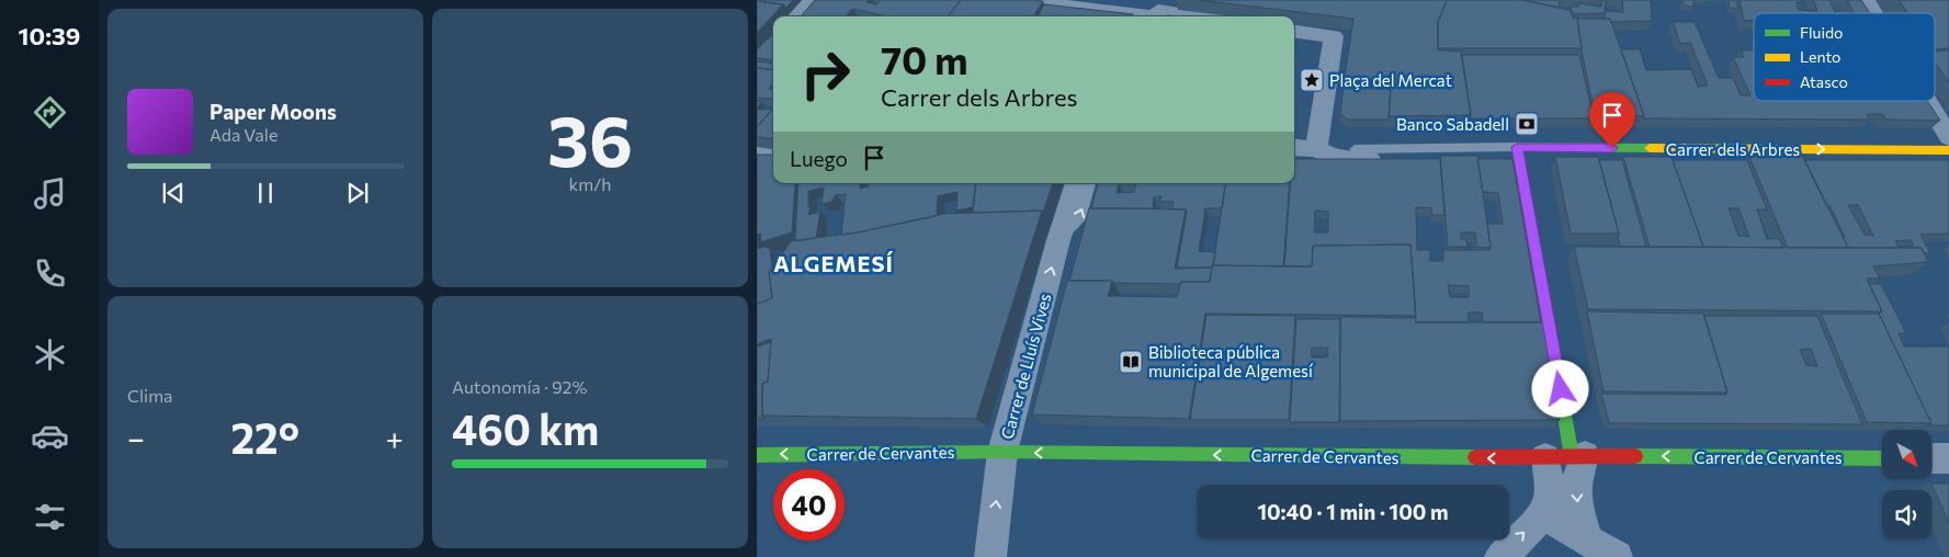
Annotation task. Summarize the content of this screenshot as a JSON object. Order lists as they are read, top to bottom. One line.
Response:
{"streets":{"street":["Carrer dels Arbres","Carrer de Lluís Vives","Carrer de Cervantes"]},"crossings":[["Carrer de Lluís Vives","Carrer de Cervantes"]],"one_way":["Carrer dels Arbres","Carrer de Lluís Vives","Carrer de Cervantes"],"districts":["ALGEMESÍ"],"places":{"place":["Plaça del Mercat"],"bank":["Banco Sabadell"],"library":["Biblioteca pública municipal de Algemesí"]},"legend":["Fluido","Lento","Atasco"],"north":"bottom right","page":{"tabs":"10:39","tile":[["36","km/h"],"Clima",["Autonomía · 92%","460 km"]],"turn":["70 m","Carrer dels Arbres"],"song":["Paper Moons","Ada Vale"],"then":"Luego","heat":["−","22°","+"],"limit":"40","trip":"10:40 · 1 min · 100 m"}}
